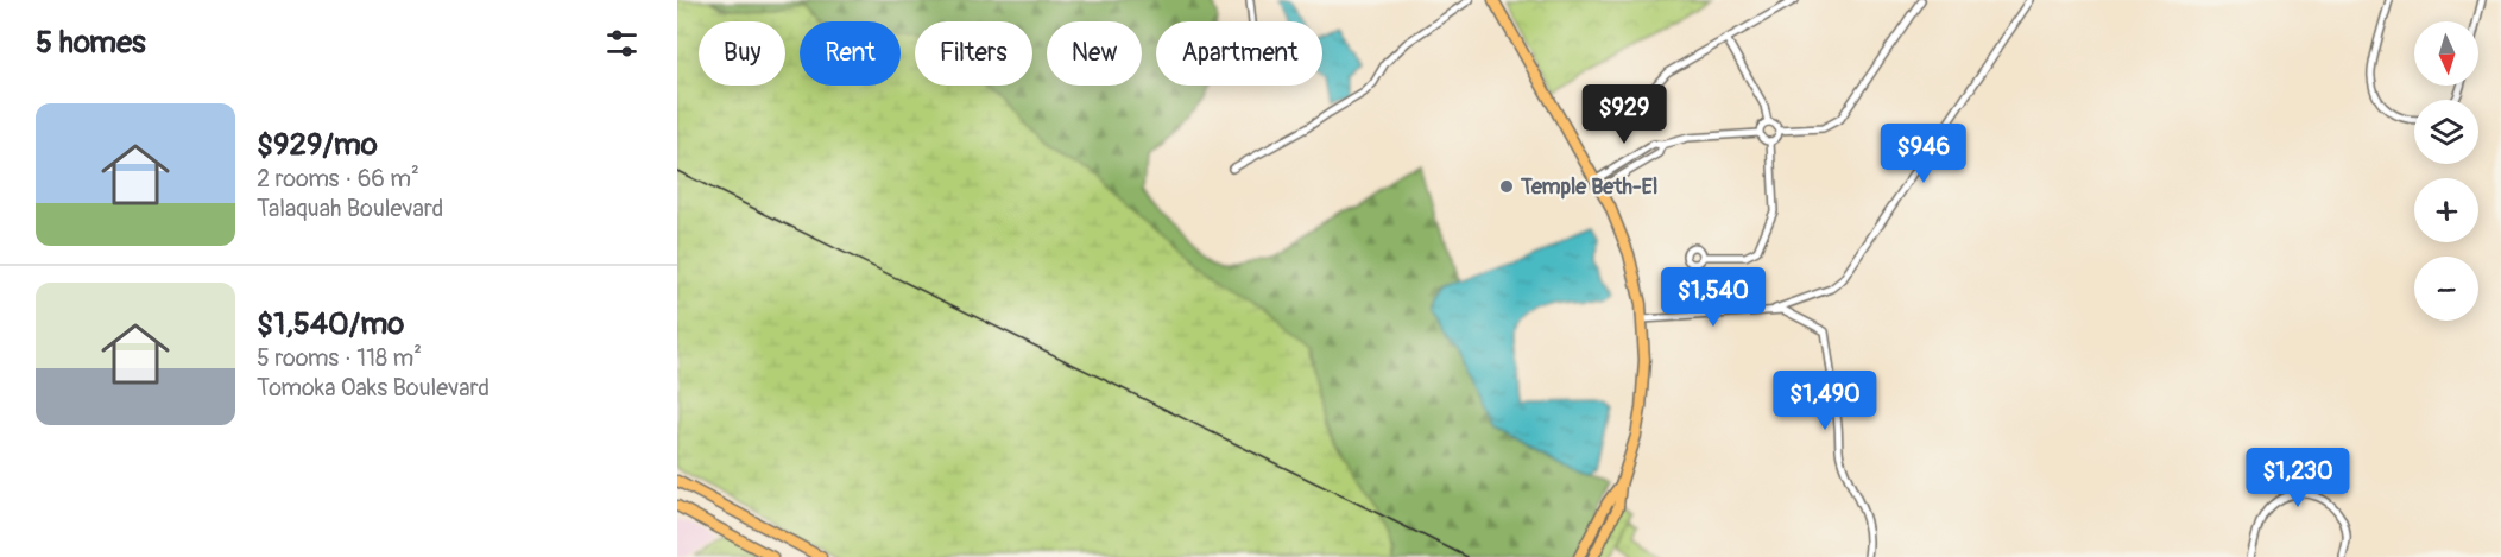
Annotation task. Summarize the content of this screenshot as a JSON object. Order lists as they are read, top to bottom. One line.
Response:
{"places":["Temple Beth-El"],"north":"bottom","page":{"heading":"5 homes","map_buttons":["+","−"],"chip":["Buy","Rent","Filters","New","Apartment"],"price":["$929","$946","$1,540","$1,490","$1,230"],"list":[{"name":"$929/mo","note":"2 rooms · 66 m² · Talaquah Boulevard"},{"name":"$1,540/mo","note":"5 rooms · 118 m² · Tomoka Oaks Boulevard"}]}}
